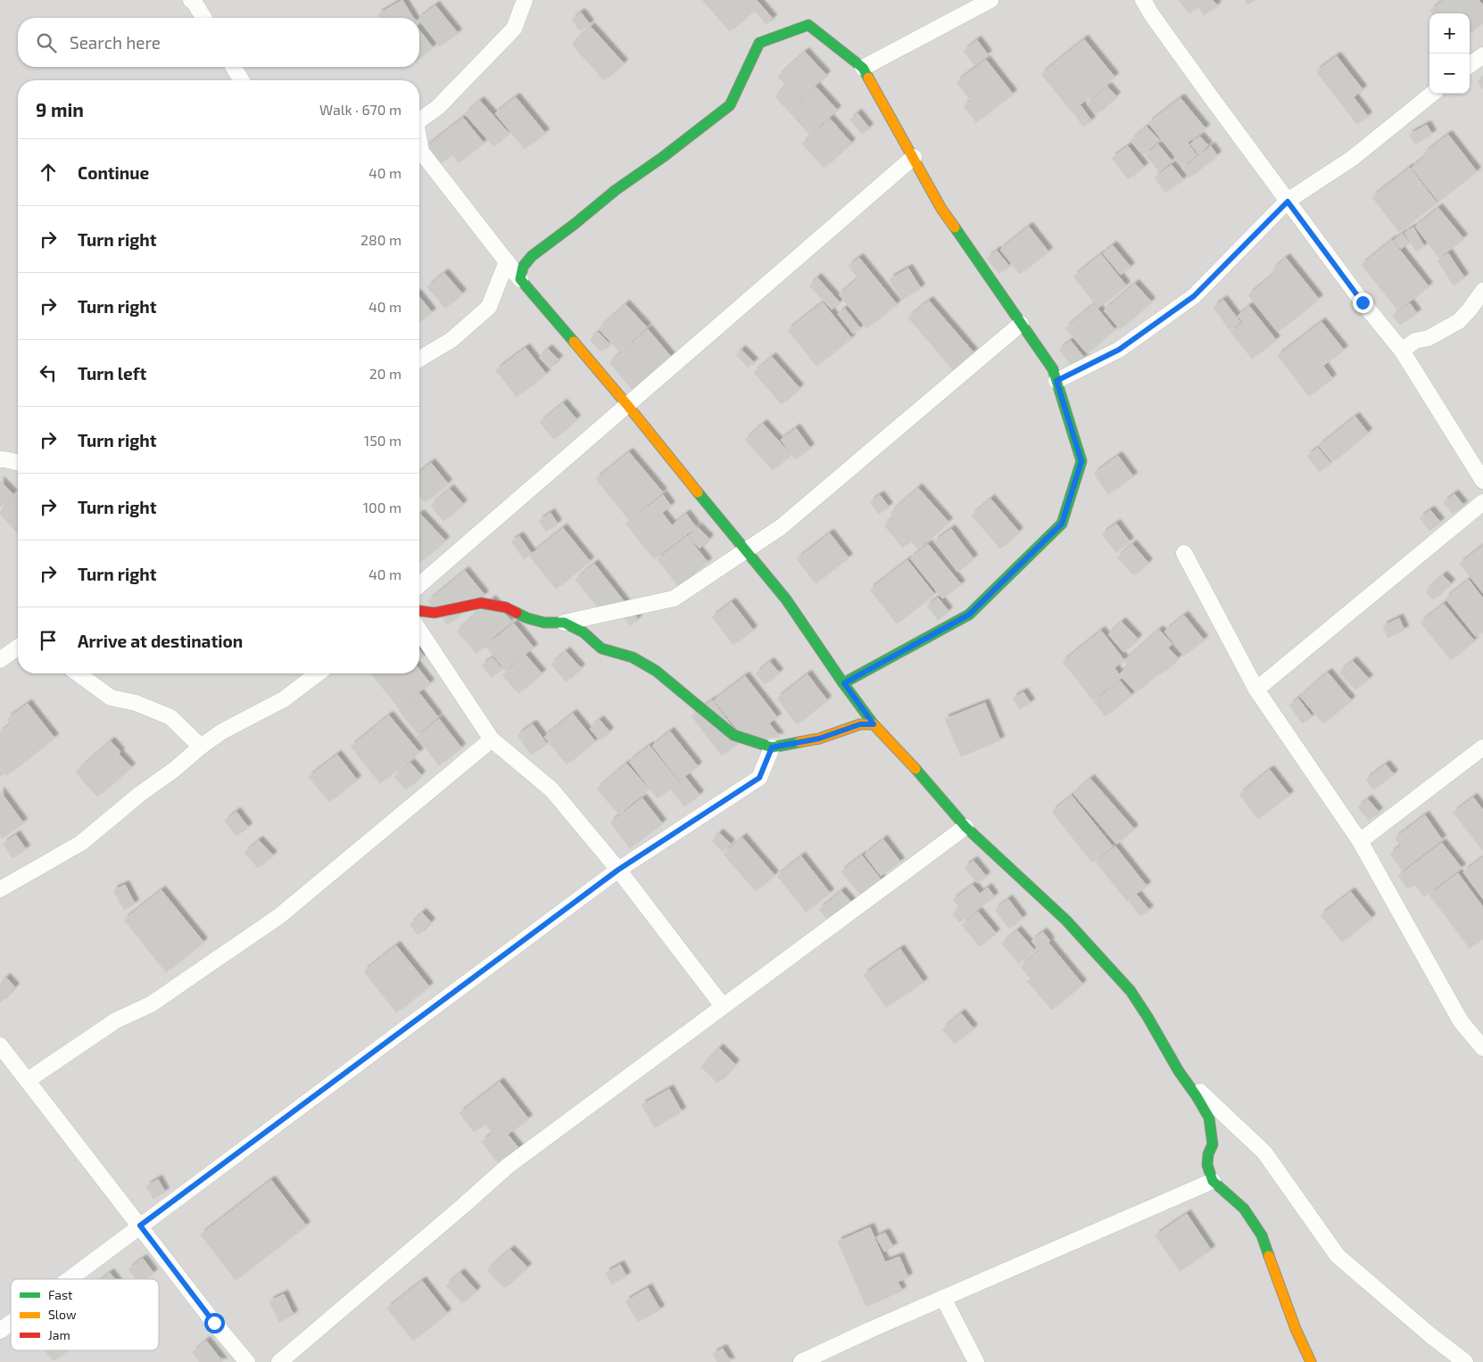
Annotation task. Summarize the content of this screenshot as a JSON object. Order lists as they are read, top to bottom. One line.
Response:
{"legend":["Fast","Slow","Jam"],"page":{"map_buttons":["+","−"],"search":"Search here","heading":["9 min","Walk · 670 m"],"list":[["Continue","40 m"],["Turn right","280 m"],["Turn right","40 m"],["Turn left","20 m"],["Turn right","150 m"],["Turn right","100 m"],["Turn right","40 m"],"Arrive at destination"]}}
